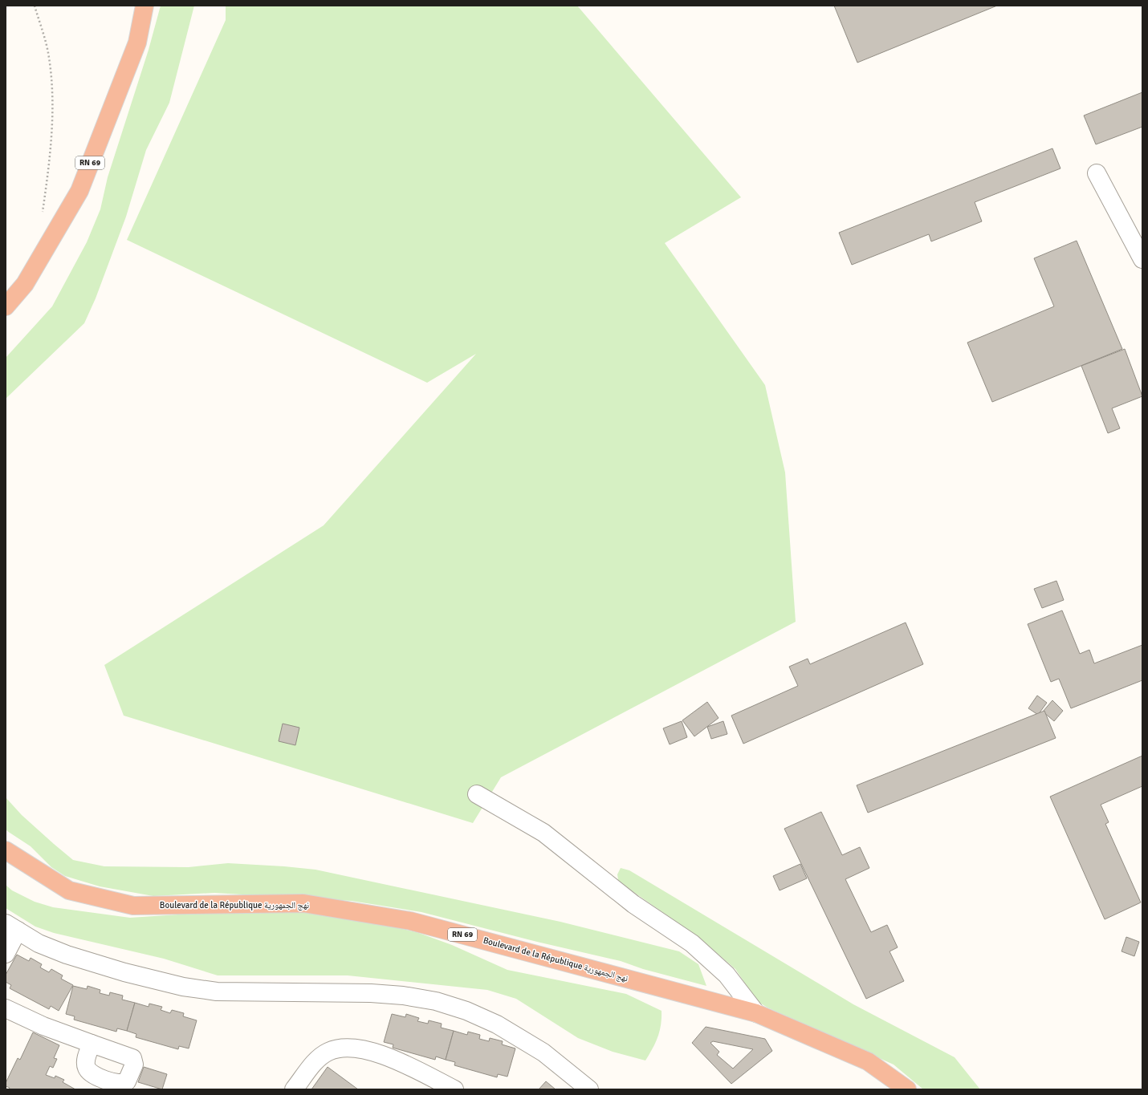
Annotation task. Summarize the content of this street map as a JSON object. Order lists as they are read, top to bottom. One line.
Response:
{"streets":{"main road":["RN 69","Boulevard de la République نهج الجمهورية"]}}
